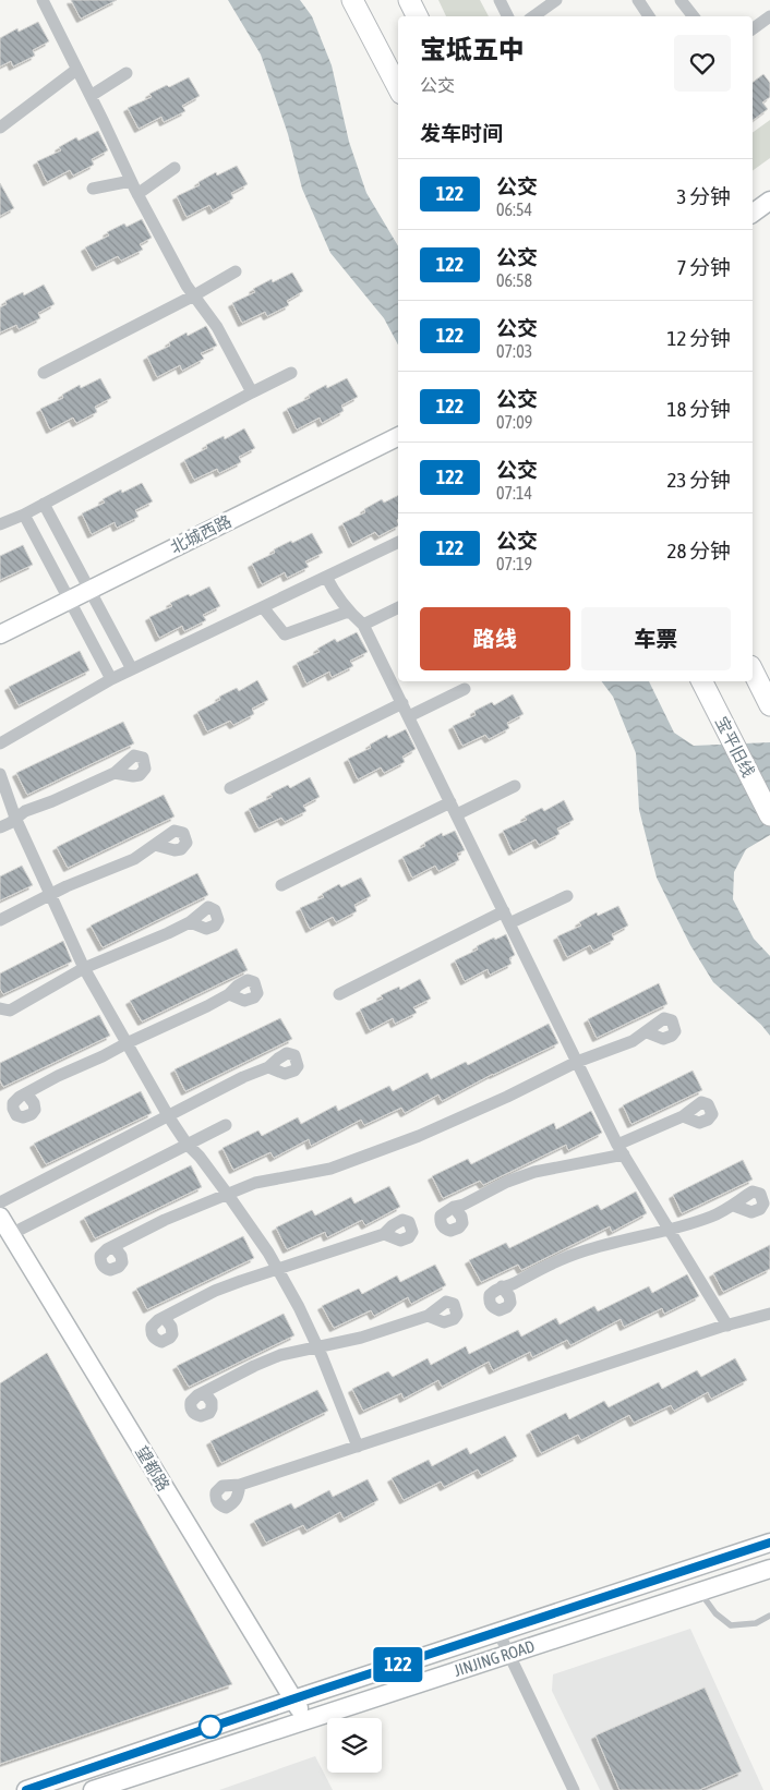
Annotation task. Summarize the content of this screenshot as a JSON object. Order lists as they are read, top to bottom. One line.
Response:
{"streets":{"main road":["北城西路","宝平旧线","望都路","JINJING ROAD"]},"crossings":[["望都路","JINJING ROAD"]],"lines":["bus line 122"],"page":{"on_map":"122","heading":[["宝坻五中","公交"],"发车时间"],"list":[{"mark":"122","name":"公交","note":"06:54","value":"3 分钟"},{"mark":"122","name":"公交","note":"06:58","value":"7 分钟"},{"mark":"122","name":"公交","note":"07:03","value":"12 分钟"},{"mark":"122","name":"公交","note":"07:09","value":"18 分钟"},{"mark":"122","name":"公交","note":"07:14","value":"23 分钟"},{"mark":"122","name":"公交","note":"07:19","value":"28 分钟"}],"buttons":["路线","车票"]}}
